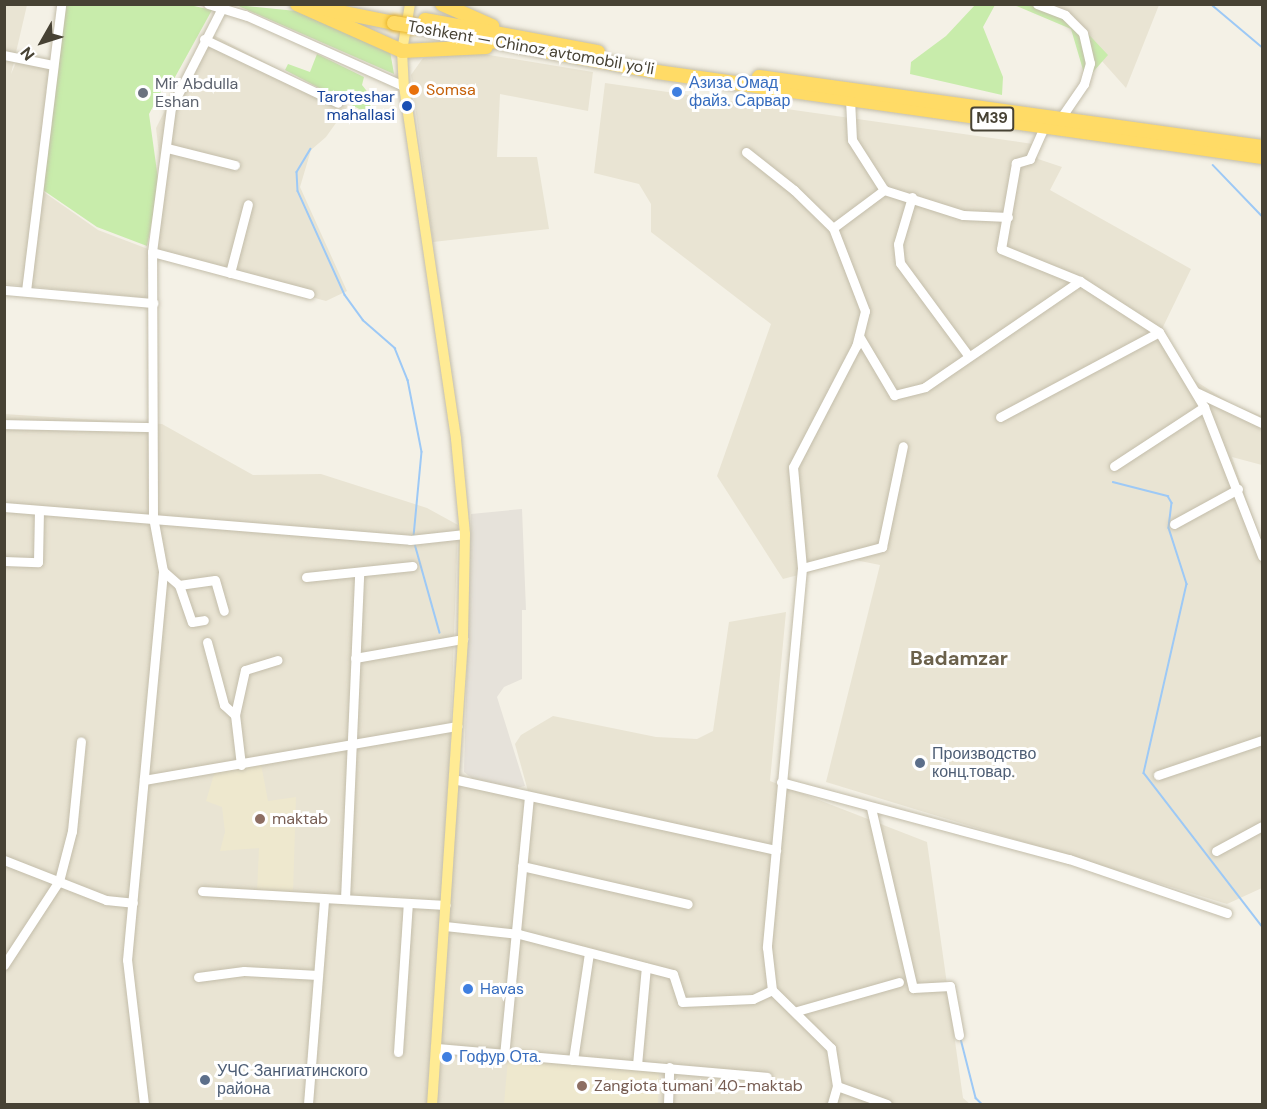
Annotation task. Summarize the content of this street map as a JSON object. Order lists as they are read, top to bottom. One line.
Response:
{"streets":{"highway":["Toshkent — Chinoz avtomobil yoʻli","M39"]},"districts":["Badamzar"],"places":["Somsa","Азиза Омад файз. Сарвар","Mir Abdulla Eshan","Taroteshar mahallasi","Производство конц.товар.","maktab","Havas","Гофур Ота.","УЧС Зангиатинского района","Zangiota tumani 40-maktab"],"north":"bottom left"}
